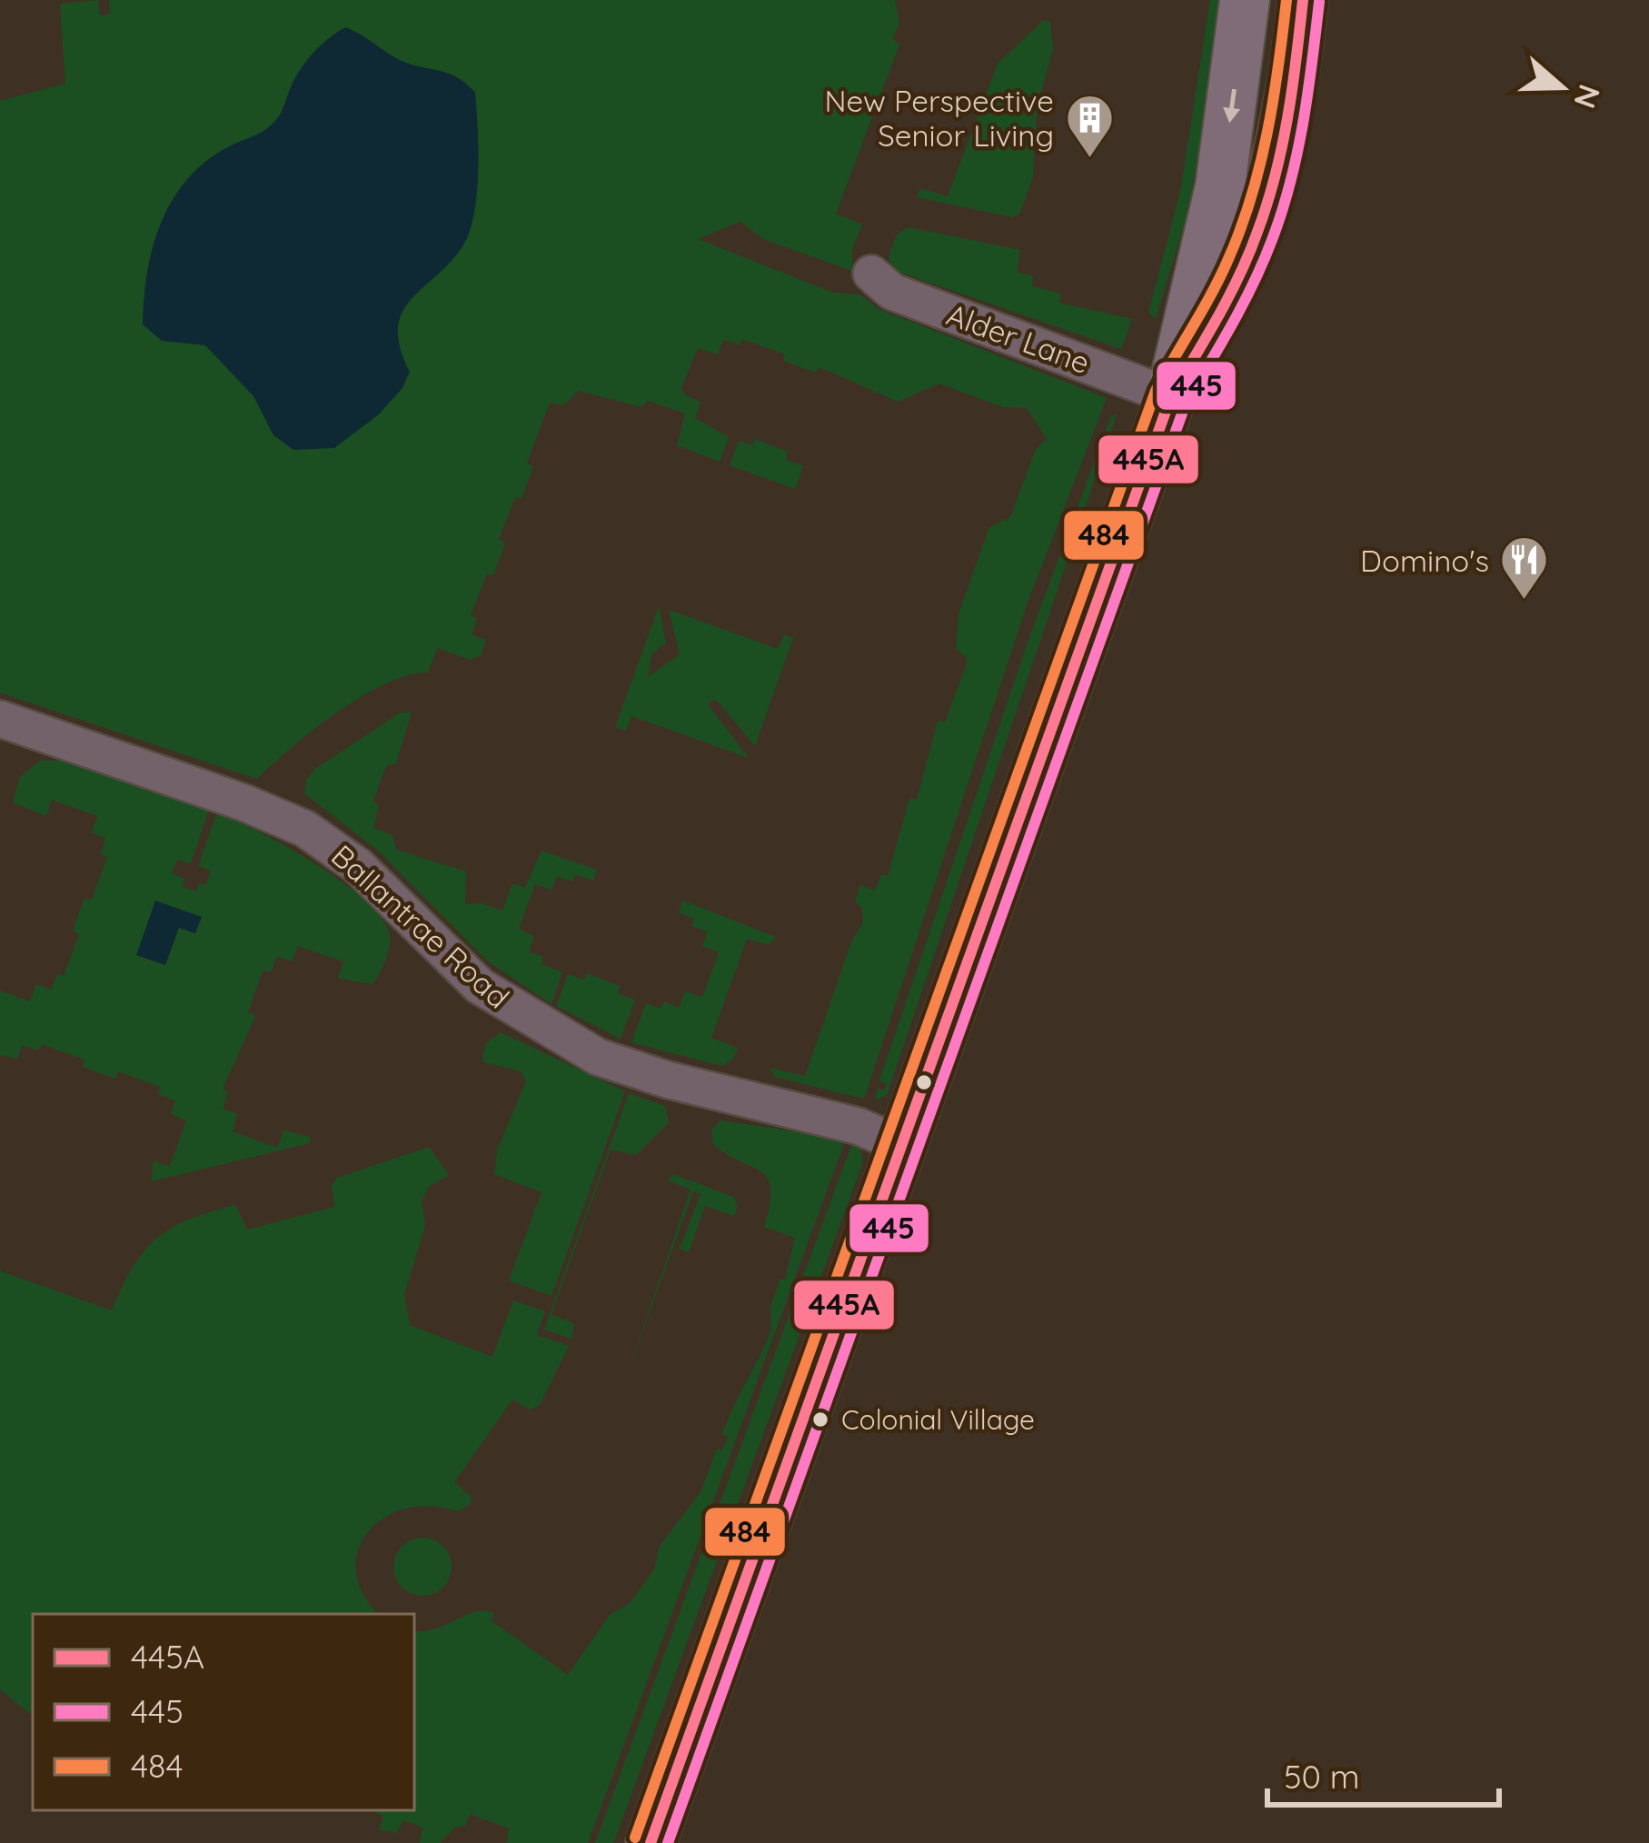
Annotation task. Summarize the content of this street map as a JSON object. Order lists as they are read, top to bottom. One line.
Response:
{"streets":{"street":["Alder Lane","Ballantrae Road"]},"places":{"building":["New Perspective Senior Living"],"restaurant":["Domino's"],"other":["Colonial Village"]},"lines":["transit line 445A","transit line 484","transit line 445"],"legend":["445A","445","484"],"scale_bar":"50 m","north":"right"}
